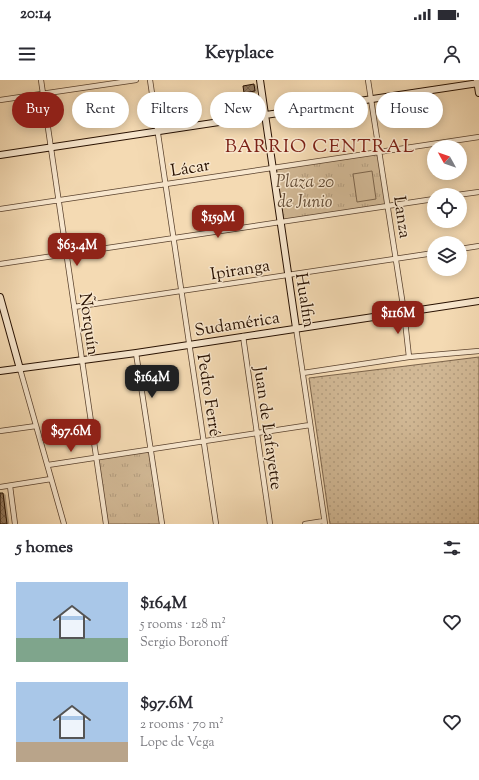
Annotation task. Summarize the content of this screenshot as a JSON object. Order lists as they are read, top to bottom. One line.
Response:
{"streets":{"street":["Lácar","Lanza","Ipiranga","Hualfin","Sudamérica","Ñorquín","Pedro Ferré","Juan de Lafayette"]},"crossings":[["Lácar","Lanza"],["Lácar","Hualfin"],["Lácar","Ñorquín"],["Lácar","Pedro Ferré"],["Lanza","Ipiranga"],["Lanza","Sudamérica"],["Ipiranga","Hualfin"],["Ipiranga","Ñorquín"],["Ipiranga","Pedro Ferré"],["Hualfin","Sudamérica"],["Sudamérica","Ñorquín"],["Sudamérica","Pedro Ferré"],["Sudamérica","Juan de Lafayette"]],"districts":["BARRIO CENTRAL"],"parks":["Plaza 20 de Junio"],"north":"top left","page":{"status":"20:14","header":"Keyplace","chip":["Buy","Rent","Filters","New","Apartment","House"],"price":["$159M","$63.4M","$116M","$164M","$97.6M"],"heading":"5 homes","list":[{"name":"$164M","note":"5 rooms · 128 m² · Sergio Boronoff"},{"name":"$97.6M","note":"2 rooms · 70 m² · Lope de Vega"}]}}
